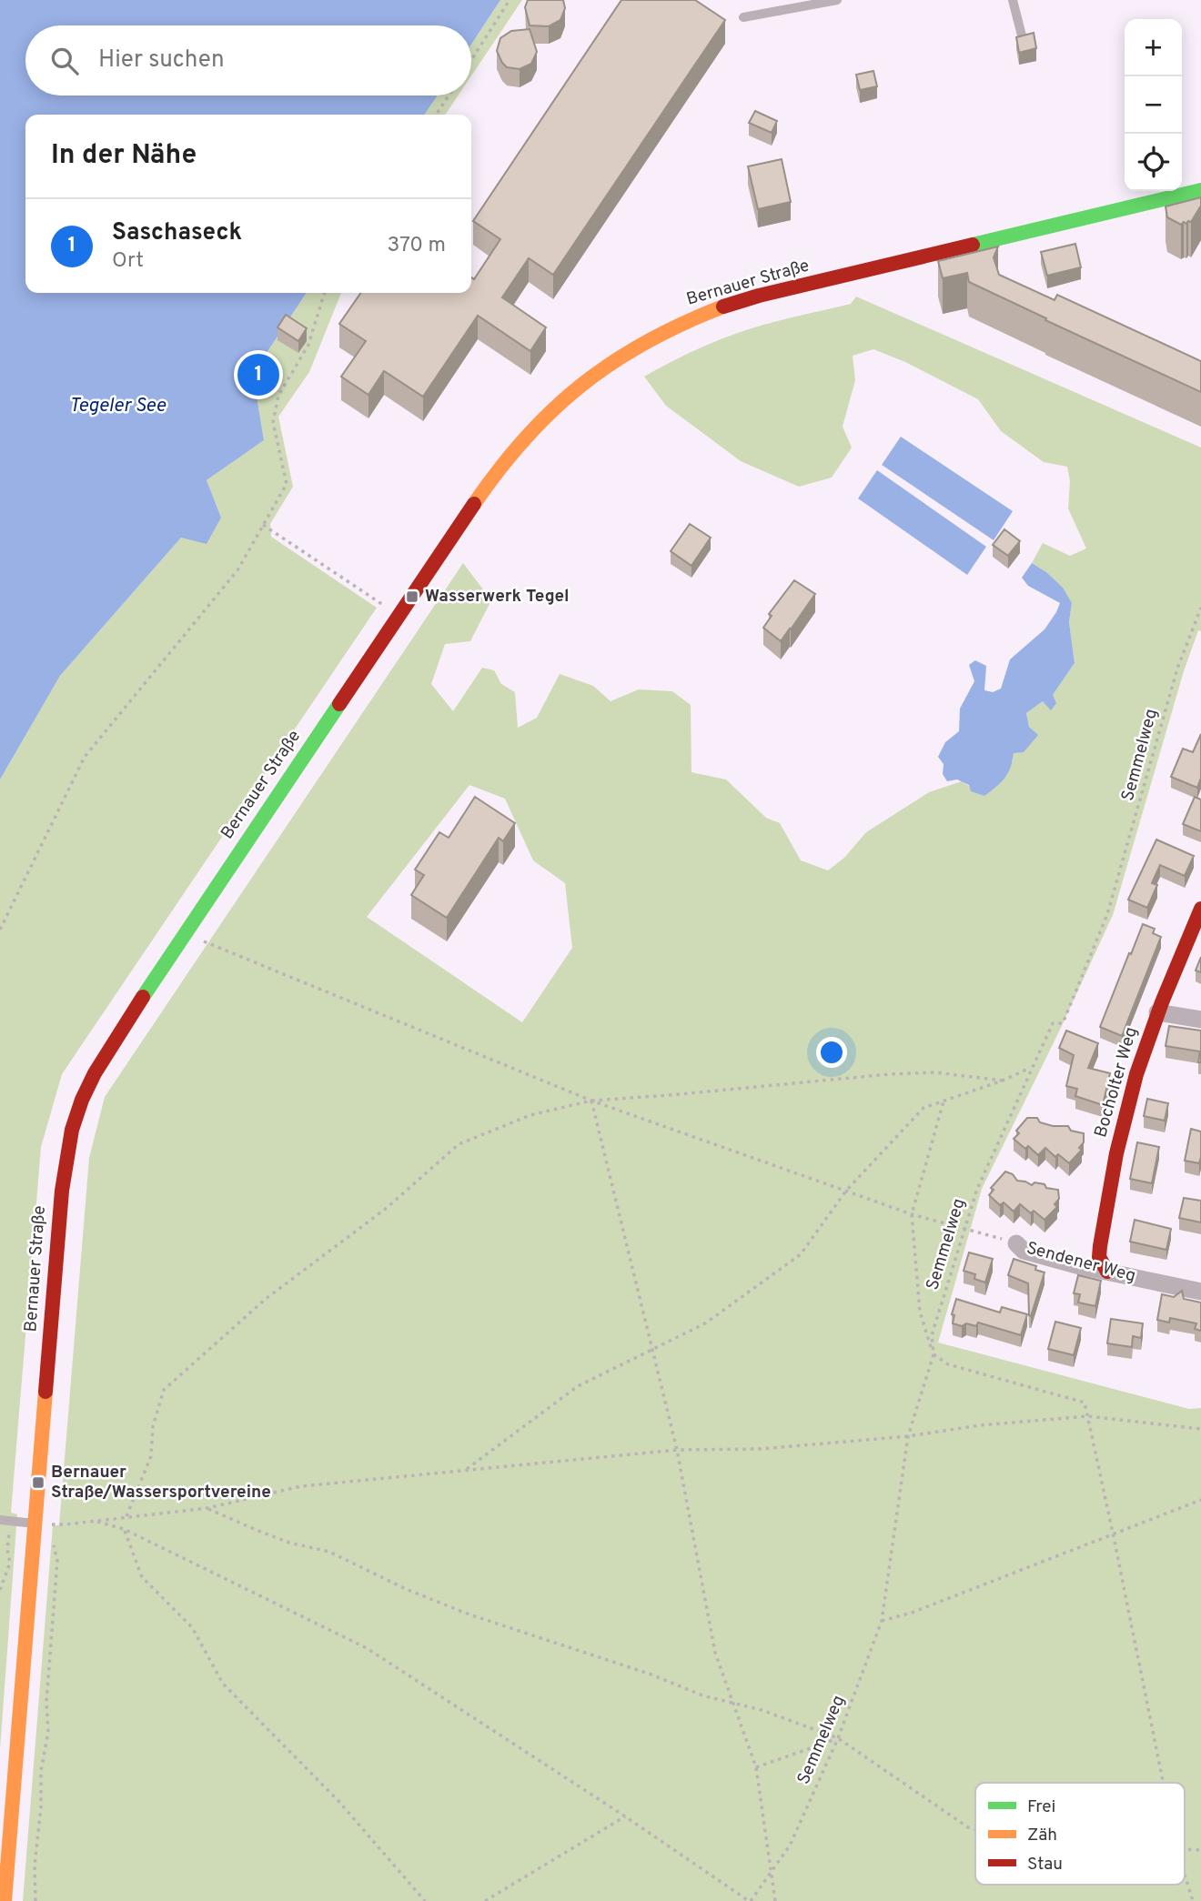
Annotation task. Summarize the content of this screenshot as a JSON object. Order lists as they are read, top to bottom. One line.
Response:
{"streets":{"main road":["Bernauer Straße","Bocholter Weg"],"street":["Sendener Weg"],"path":["Semmelweg"]},"crossings":[["Semmelweg","Sendener Weg"],["Bocholter Weg","Sendener Weg"]],"water":["Tegeler See"],"places":{"transit":["Wasserwerk Tegel","Bernauer Straße/Wassersportvereine"]},"legend":["Frei","Zäh","Stau"],"page":{"map_buttons":["+","−"],"search":"Hier suchen","heading":"In der Nähe","list":[{"mark":"1","name":"Saschaseck","note":"Ort","value":"370 m"}],"pins":"1"}}
